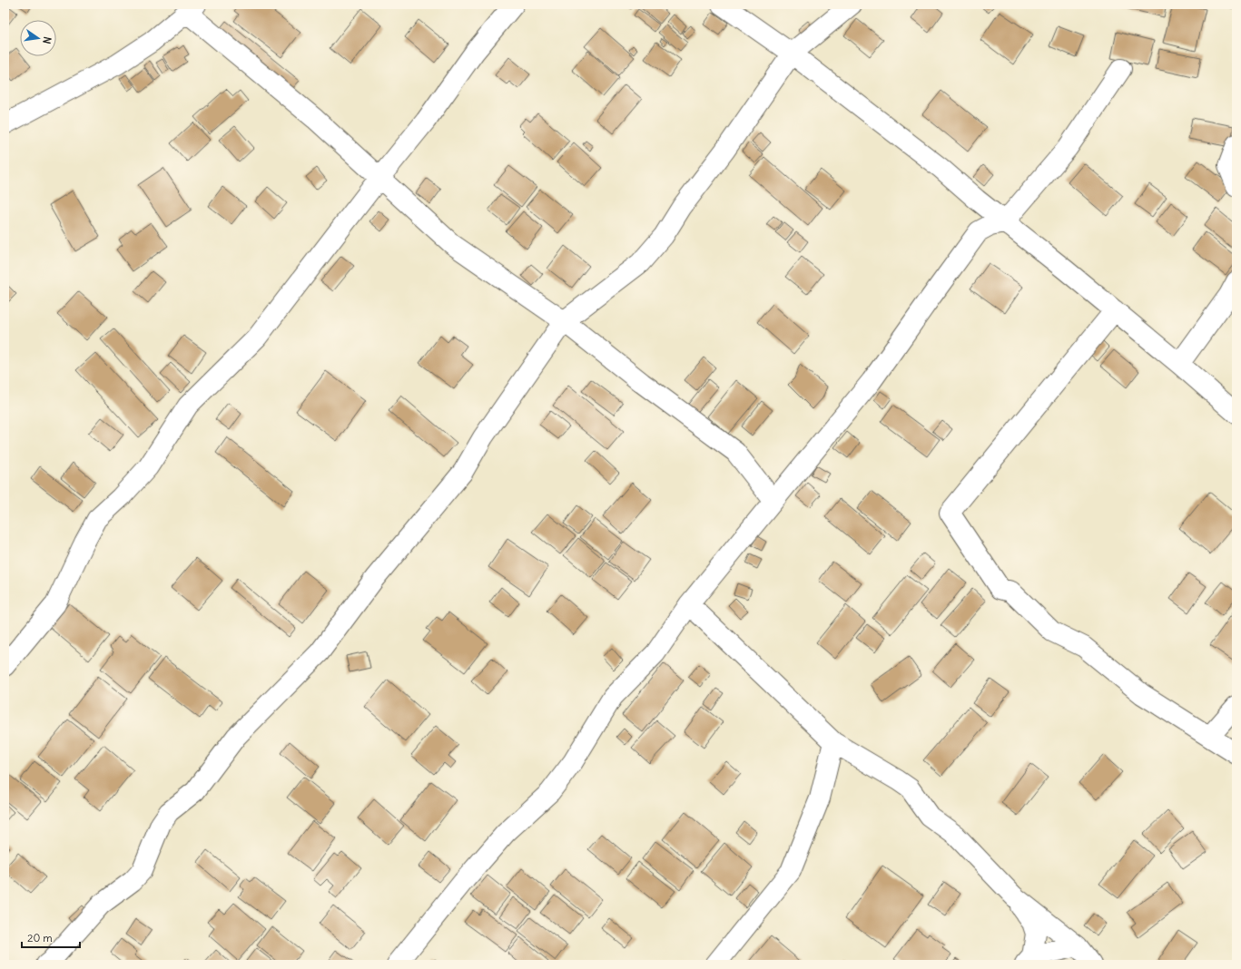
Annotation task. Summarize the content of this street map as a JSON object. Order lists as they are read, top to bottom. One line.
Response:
{"scale_bar":"20 m","north":"right"}
